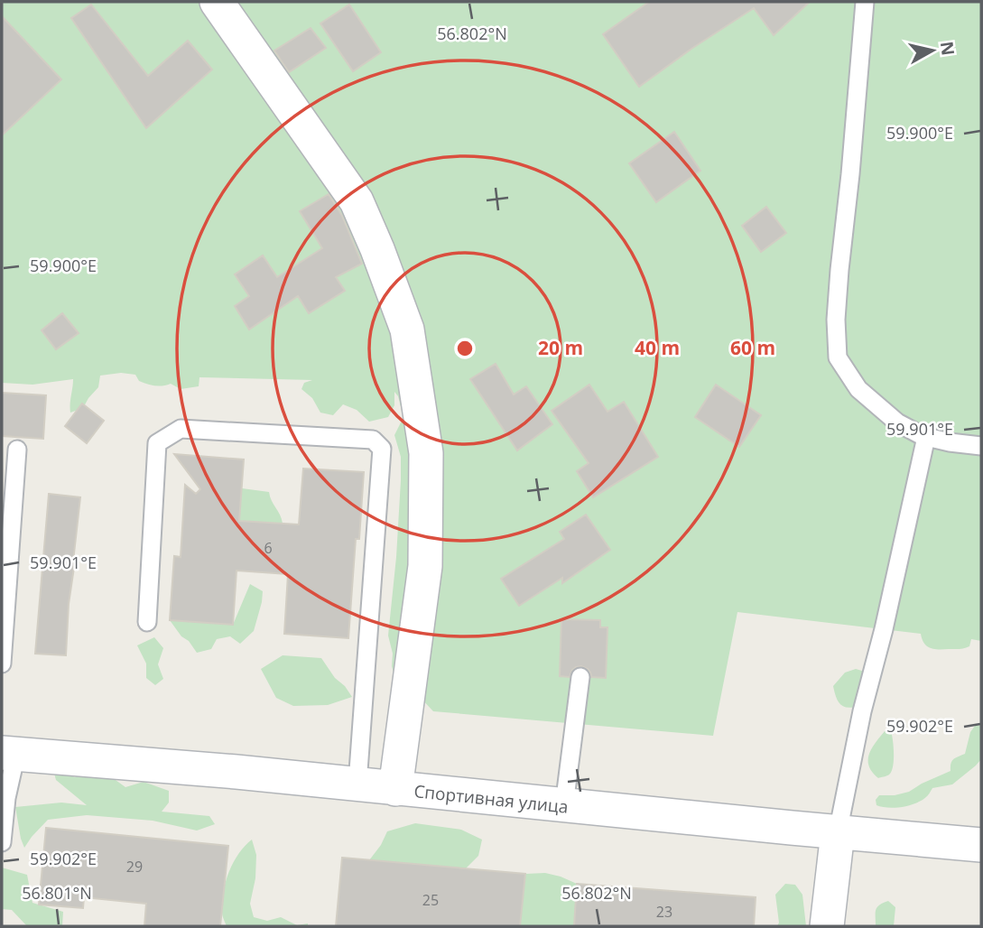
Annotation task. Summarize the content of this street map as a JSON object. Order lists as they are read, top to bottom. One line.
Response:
{"streets":{"street":["Спортивная улица"]},"house_numbers":["6","29","25","23"],"north":"right","coordinates":["56.802°N","59.900°E","59.901°E","59.902°E","56.801°N"],"rings":["20 m","40 m","60 m"]}
